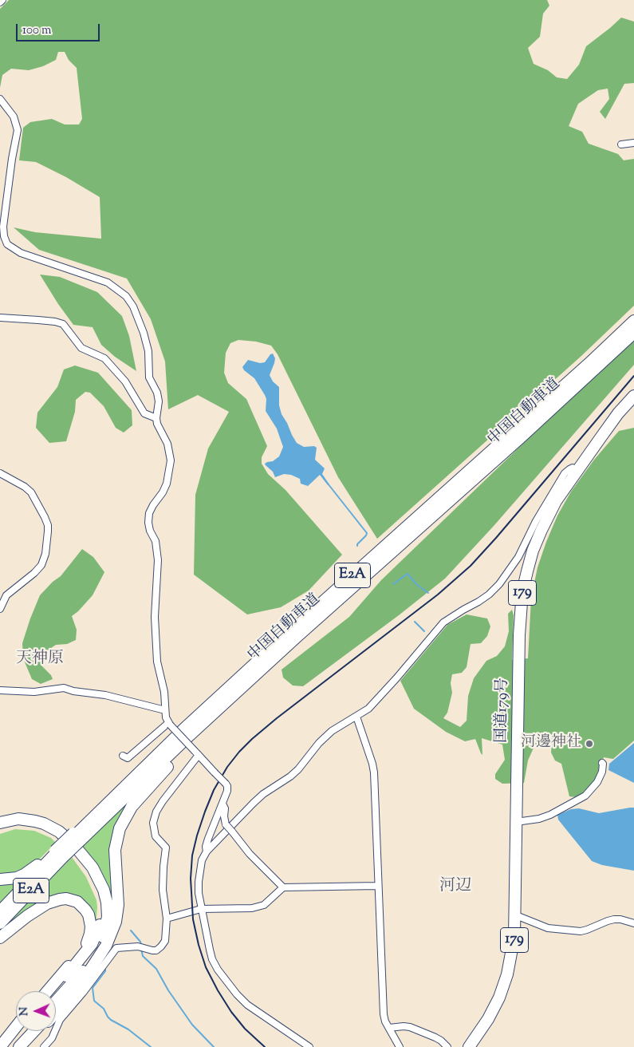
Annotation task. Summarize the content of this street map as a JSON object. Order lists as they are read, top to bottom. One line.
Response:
{"streets":{"highway":["中国自動車道","E2A","179","国道179号"]},"districts":["天神原","河辺"],"places":["河邊神社"],"scale_bar":"100 m","north":"left"}
